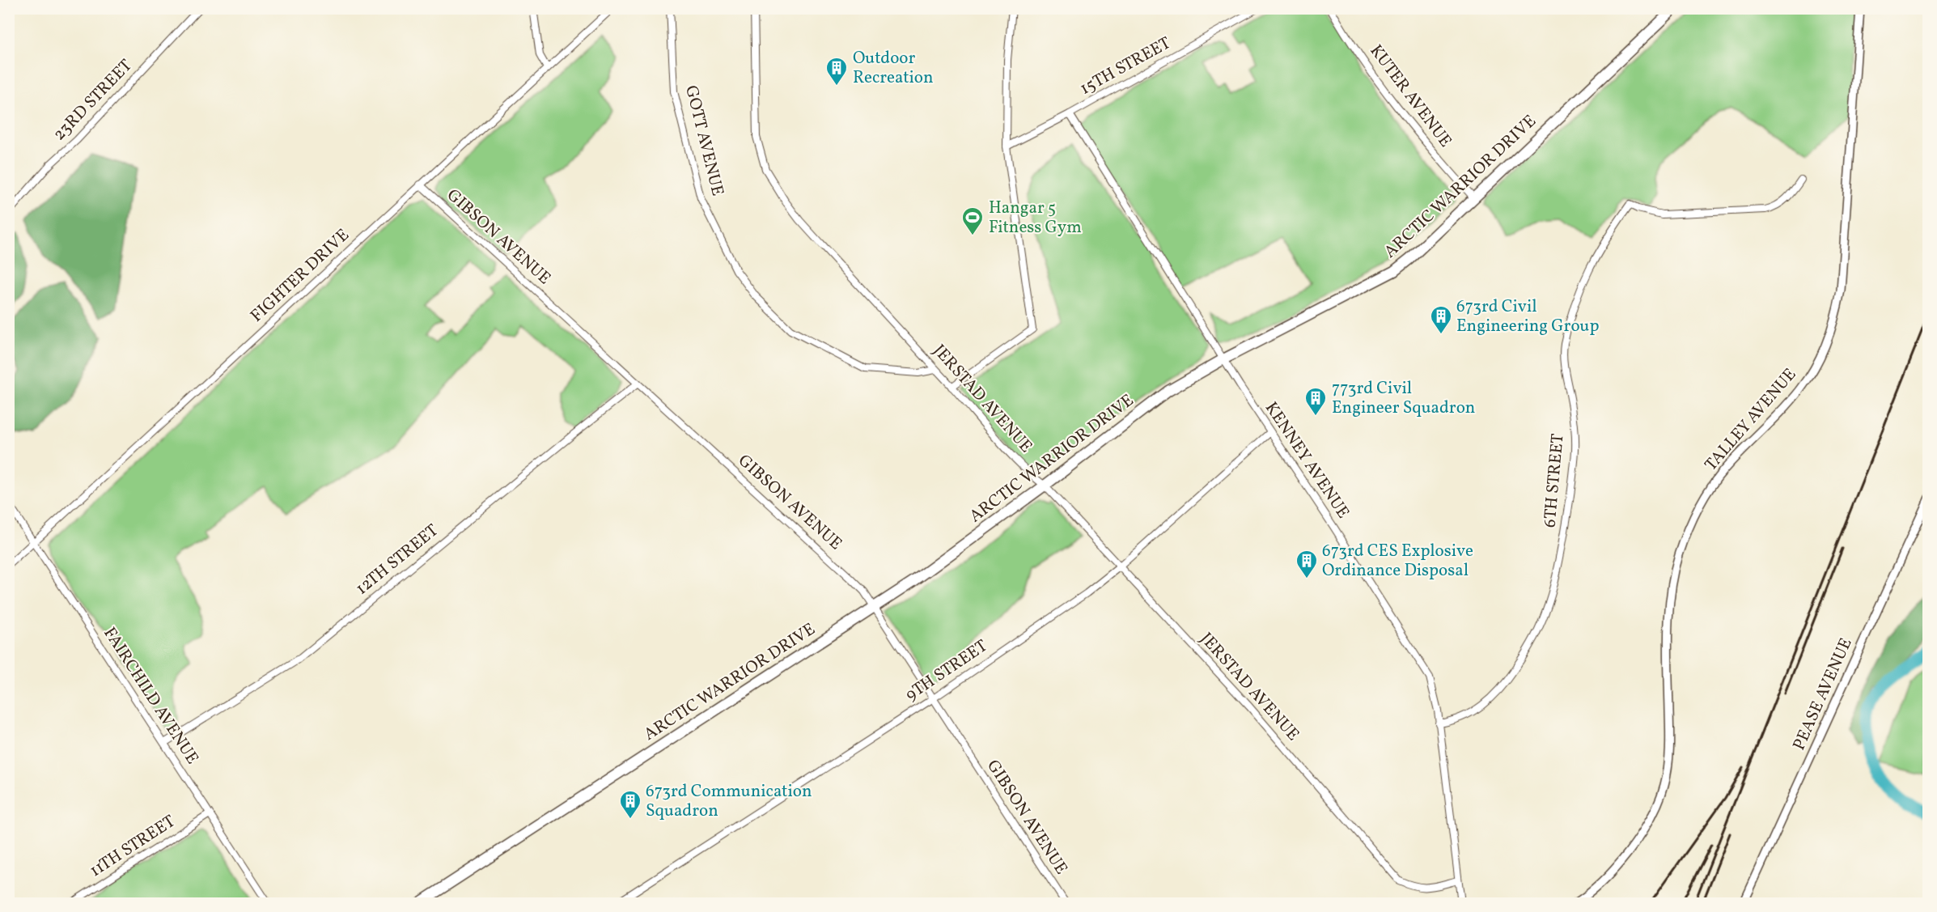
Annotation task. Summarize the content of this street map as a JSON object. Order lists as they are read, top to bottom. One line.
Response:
{"streets":{"main road":["ARCTIC WARRIOR DRIVE"],"street":["15TH STREET","KUTER AVENUE","23RD STREET","GOTT AVENUE","GIBSON AVENUE","FIGHTER DRIVE","JERSTAD AVENUE","TALLEY AVENUE","KENNEY AVENUE","6TH STREET","12TH STREET","9TH STREET","PEASE AVENUE","FAIRCHILD AVENUE","11TH STREET"]},"crossings":[["15TH STREET","KENNEY AVENUE"],["KUTER AVENUE","ARCTIC WARRIOR DRIVE"],["GOTT AVENUE","JERSTAD AVENUE"],["ARCTIC WARRIOR DRIVE","GIBSON AVENUE"],["ARCTIC WARRIOR DRIVE","JERSTAD AVENUE"],["ARCTIC WARRIOR DRIVE","KENNEY AVENUE"],["GIBSON AVENUE","FIGHTER DRIVE"],["GIBSON AVENUE","12TH STREET"],["GIBSON AVENUE","9TH STREET"],["FIGHTER DRIVE","FAIRCHILD AVENUE"],["JERSTAD AVENUE","KENNEY AVENUE"],["JERSTAD AVENUE","9TH STREET"],["KENNEY AVENUE","6TH STREET"],["KENNEY AVENUE","9TH STREET"],["12TH STREET","FAIRCHILD AVENUE"],["FAIRCHILD AVENUE","11TH STREET"]],"places":{"building":["Outdoor Recreation","673rd Civil Engineering Group","773rd Civil Engineer Squadron","673rd CES Explosive Ordinance Disposal","673rd Communication Squadron"],"sports":["Hangar 5 Fitness Gym"]}}
